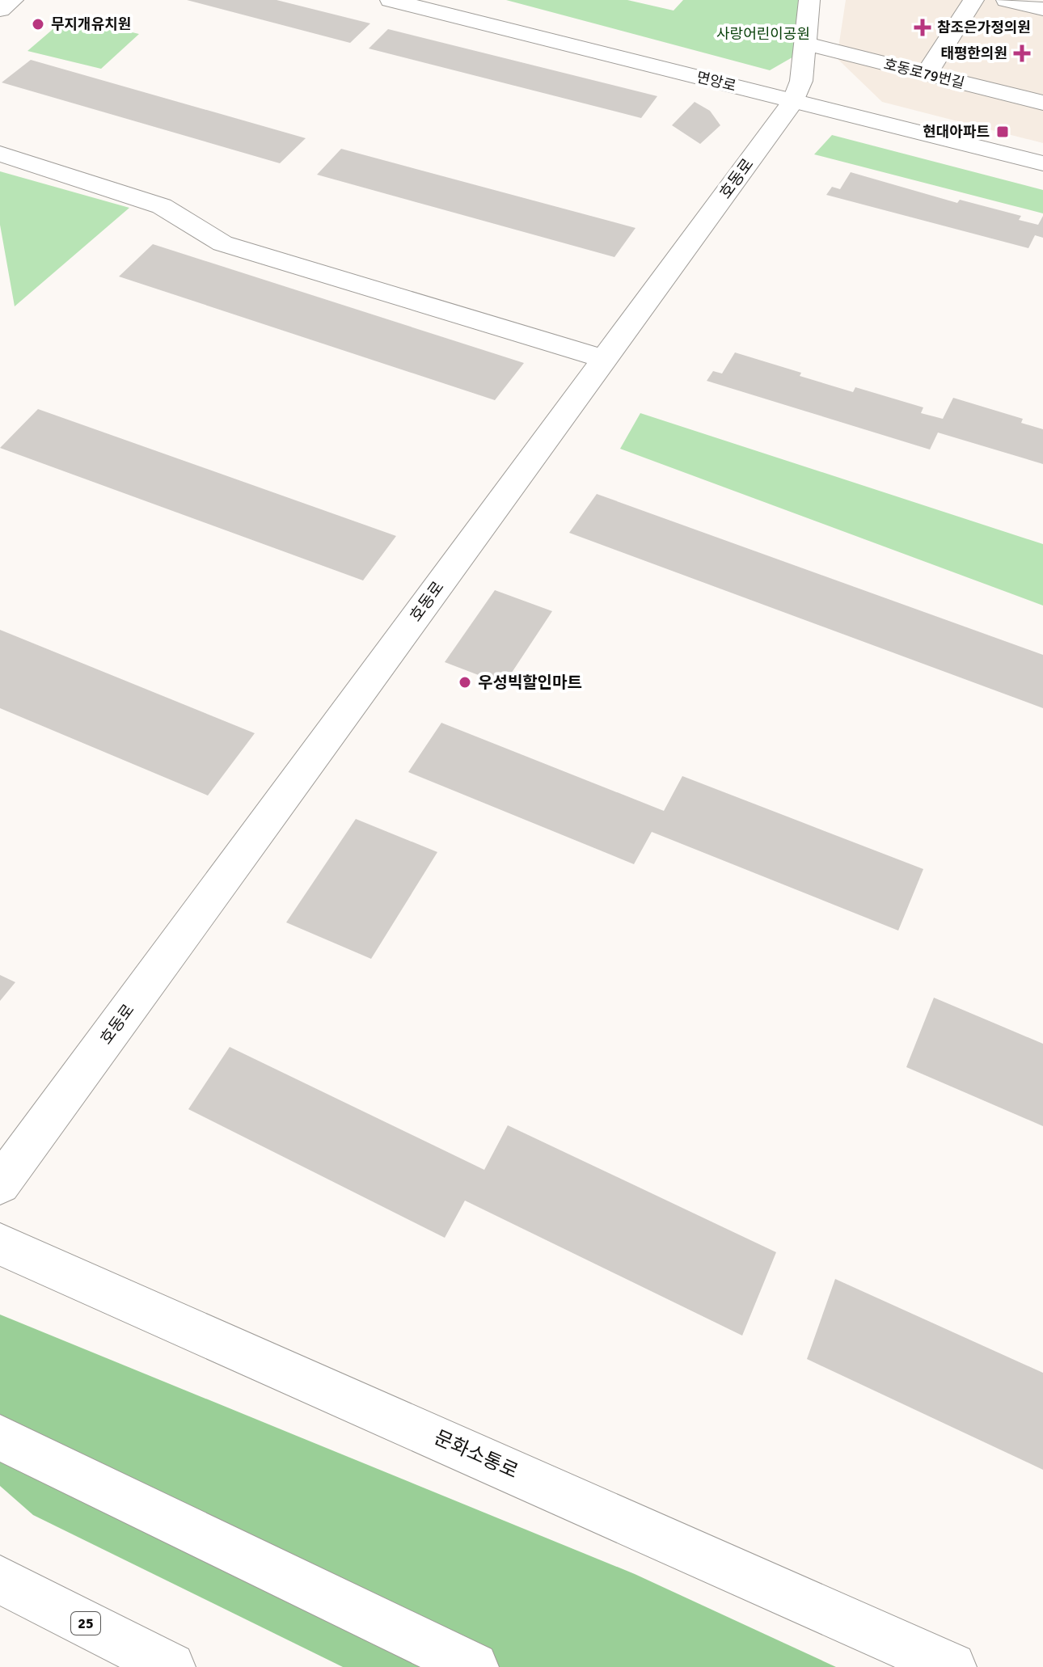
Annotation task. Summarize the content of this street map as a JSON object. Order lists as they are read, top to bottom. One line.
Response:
{"streets":{"main road":["호동로79번길","면앙로","호동로","문화소통로","25"]},"crossings":[["호동로79번길","호동로"],["면앙로","호동로"]],"parks":["사랑어린이공원"],"places":{"other":["무지개유치원","우성빅할인마트"],"health":["참조은가정의원","태평한의원"],"transit":["현대아파트"]}}
